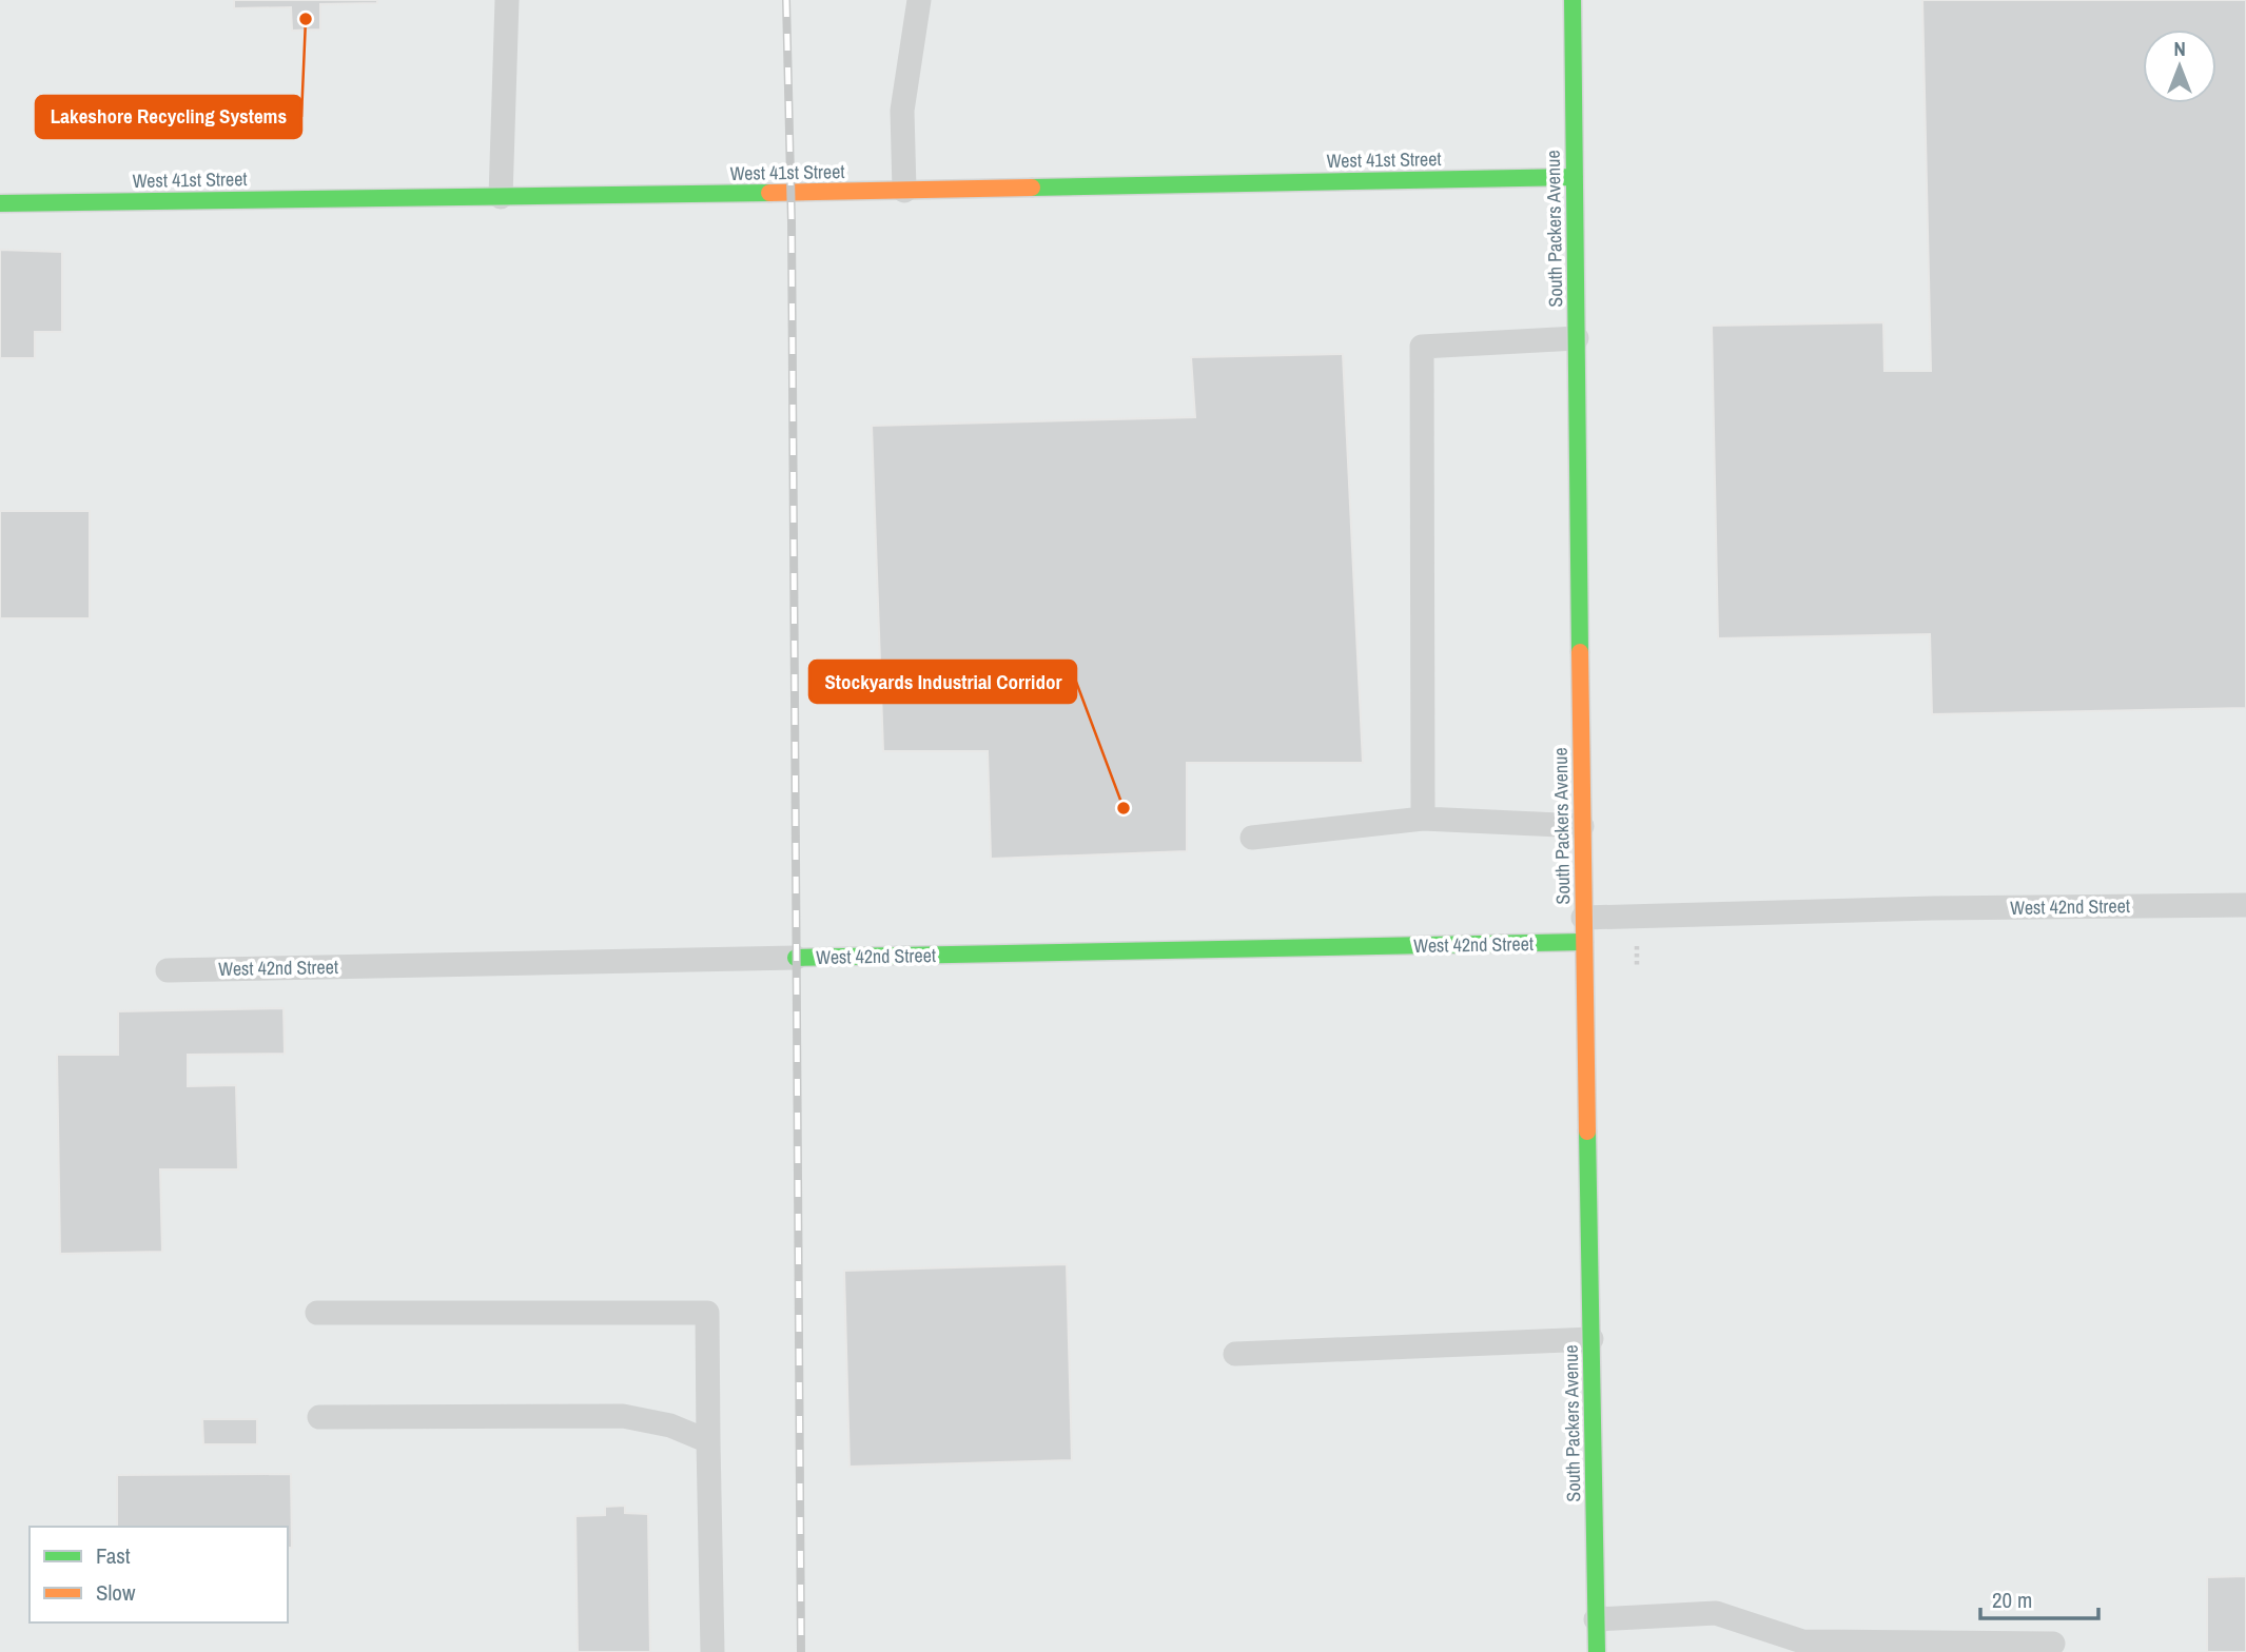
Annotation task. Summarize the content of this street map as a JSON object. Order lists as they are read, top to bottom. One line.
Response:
{"streets":{"street":["West 41st Street","South Packers Avenue","West 42nd Street"]},"crossings":[["West 41st Street","South Packers Avenue"],["South Packers Avenue","West 42nd Street"]],"places":["Lakeshore Recycling Systems","Stockyards Industrial Corridor"],"legend":["Fast","Slow"],"scale_bar":"20 m","north":"top"}
